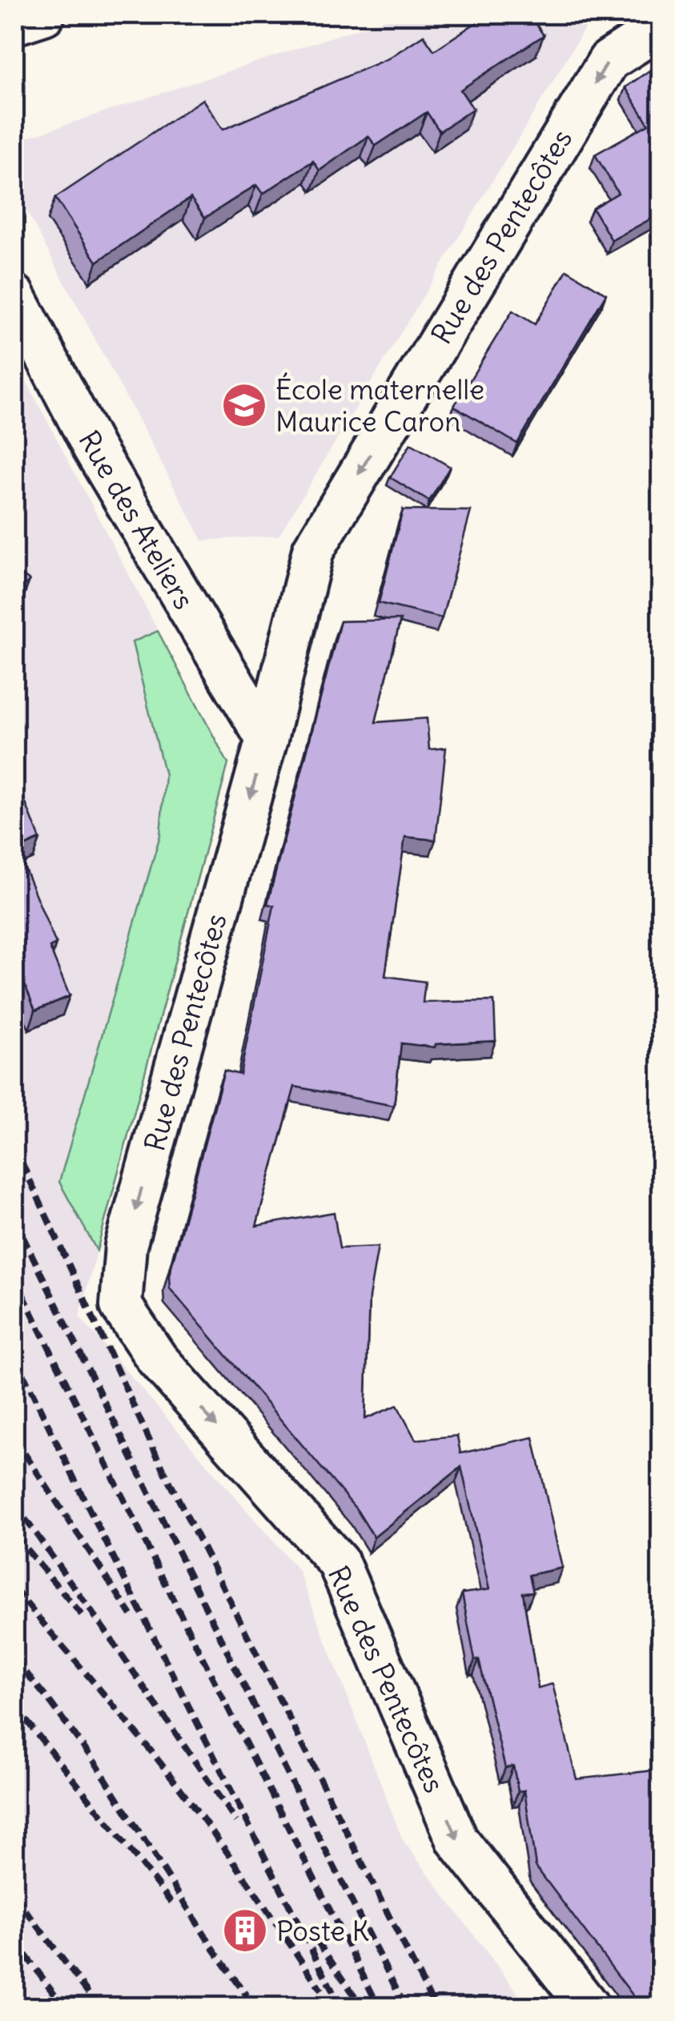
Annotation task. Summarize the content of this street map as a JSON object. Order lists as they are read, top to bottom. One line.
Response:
{"streets":{"street":["Rue des Pentecôtes","Rue des Ateliers"]},"crossings":[["Rue des Pentecôtes","Rue des Ateliers"]],"one_way":["Rue des Pentecôtes"],"places":{"school or university":["École maternelle Maurice Caron"],"building":["Poste K"]}}
